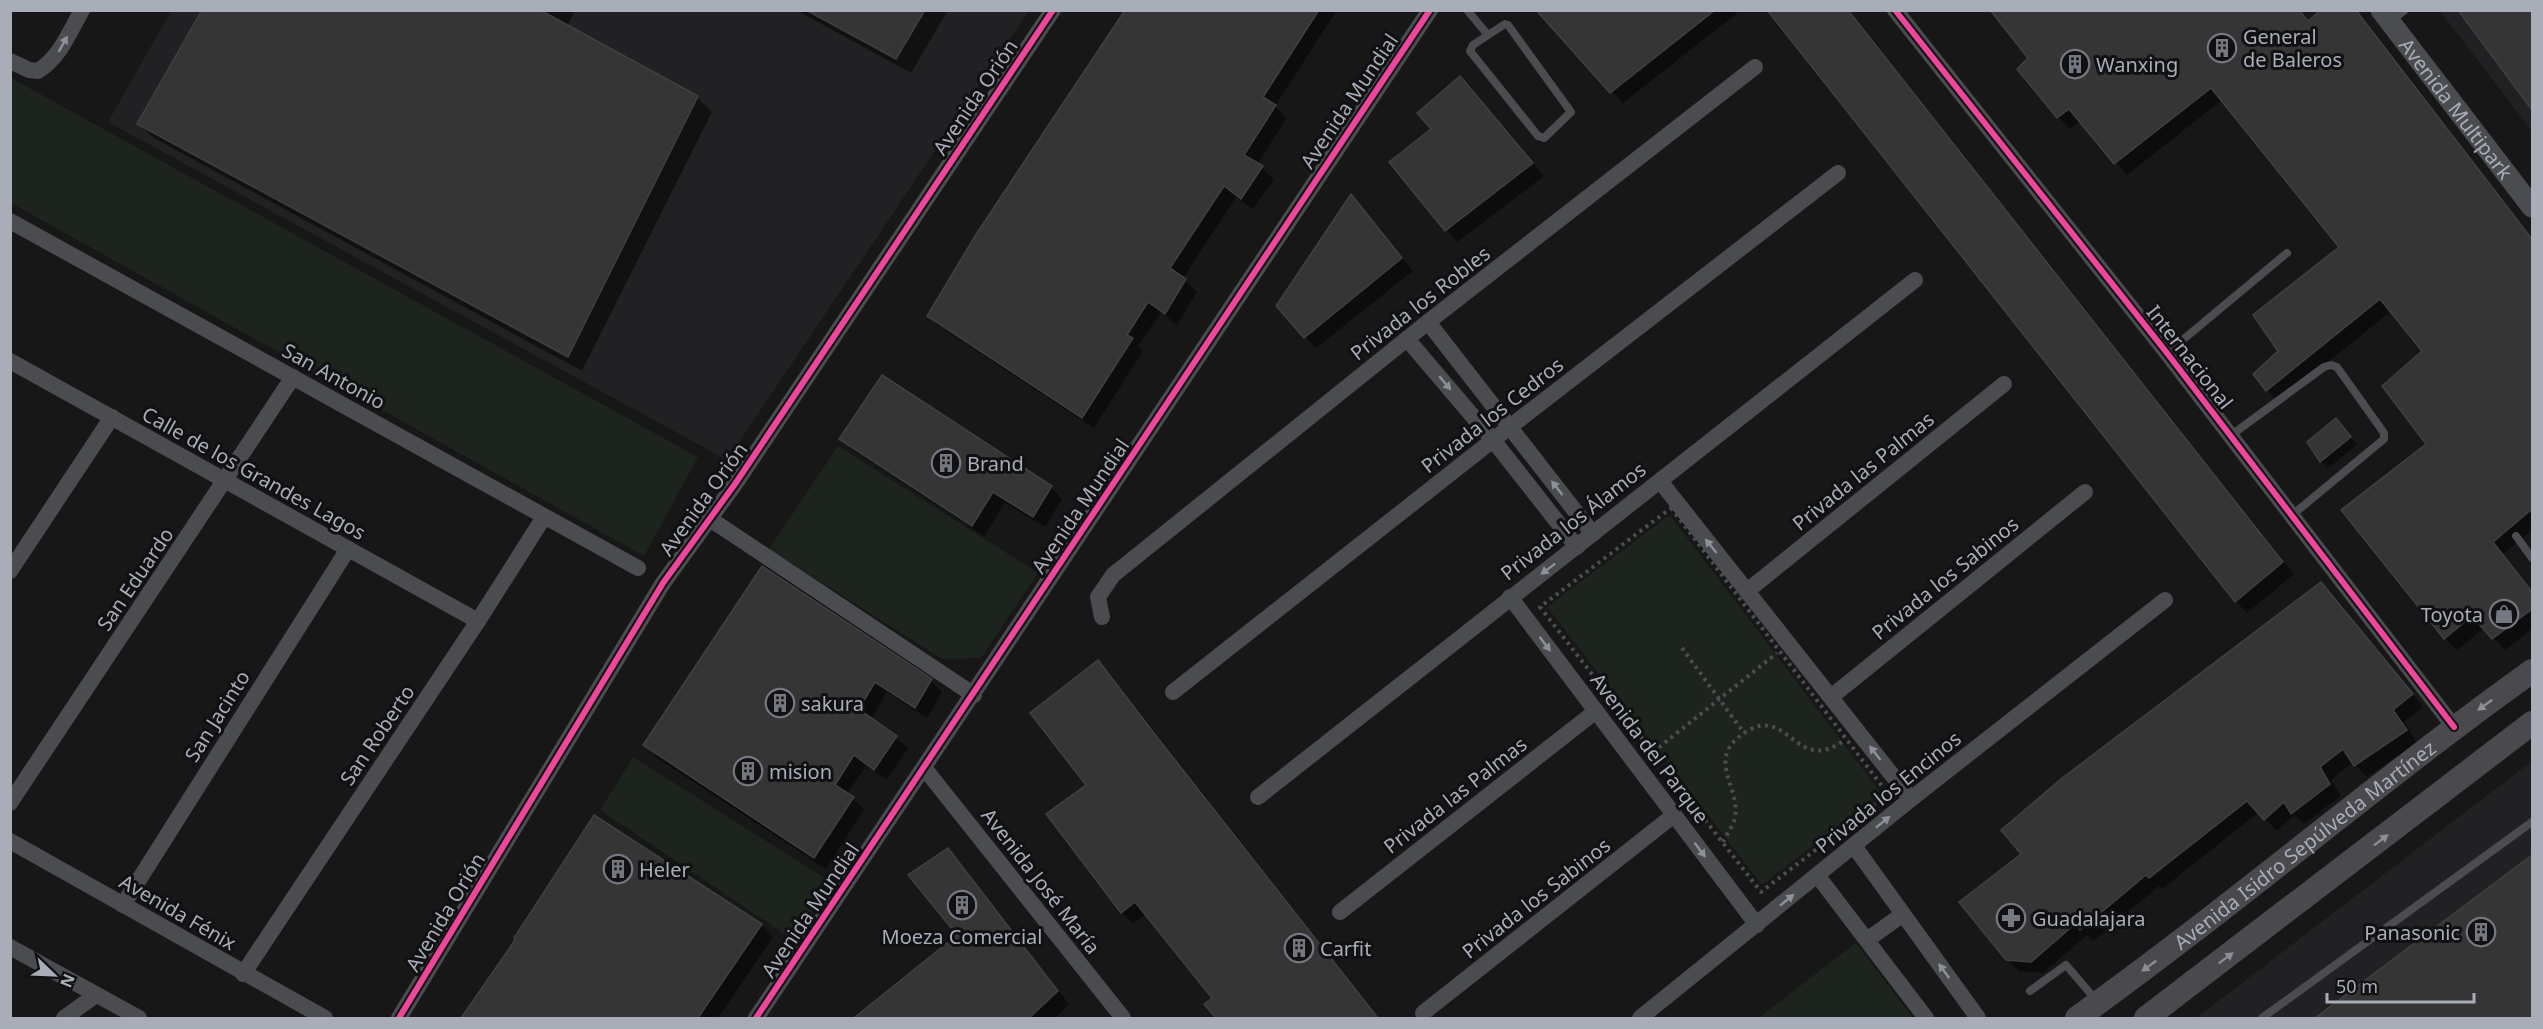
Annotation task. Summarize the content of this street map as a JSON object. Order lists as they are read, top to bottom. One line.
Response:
{"streets":{"main road":["Avenida Isidro Sepúlveda Martínez"],"street":["Avenida Orión","Avenida Mundial","Avenida Multipark","Privada los Robles","Internacional","San Antonio","Privada los Cedros","Privada las Palmas","Calle de los Grandes Lagos","Privada los Álamos","Privada los Sabinos","San Eduardo","San Jacinto","San Roberto","Avenida del Parque","Privada los Encinos","Avenida José María","Avenida Fénix"]},"crossings":[["Avenida Mundial","Avenida José María"],["Internacional","Avenida Isidro Sepúlveda Martínez"],["San Antonio","San Eduardo"],["San Antonio","San Roberto"],["Privada las Palmas","Avenida del Parque"],["Calle de los Grandes Lagos","San Eduardo"],["Calle de los Grandes Lagos","San Jacinto"],["Calle de los Grandes Lagos","San Roberto"],["Privada los Álamos","Avenida del Parque"],["Privada los Sabinos","Avenida del Parque"],["San Jacinto","Avenida Fénix"],["San Roberto","Avenida Fénix"],["Avenida del Parque","Privada los Encinos"]],"one_way":["Avenida del Parque"],"places":{"building":["General de Baleros","Wanxing","Brand","sakura","mision","Heler","Moeza Comercial","Panasonic","Carfit"],"shop":["Toyota"],"pharmacy":["Guadalajara"]},"scale_bar":"50 m","north":"bottom right"}
